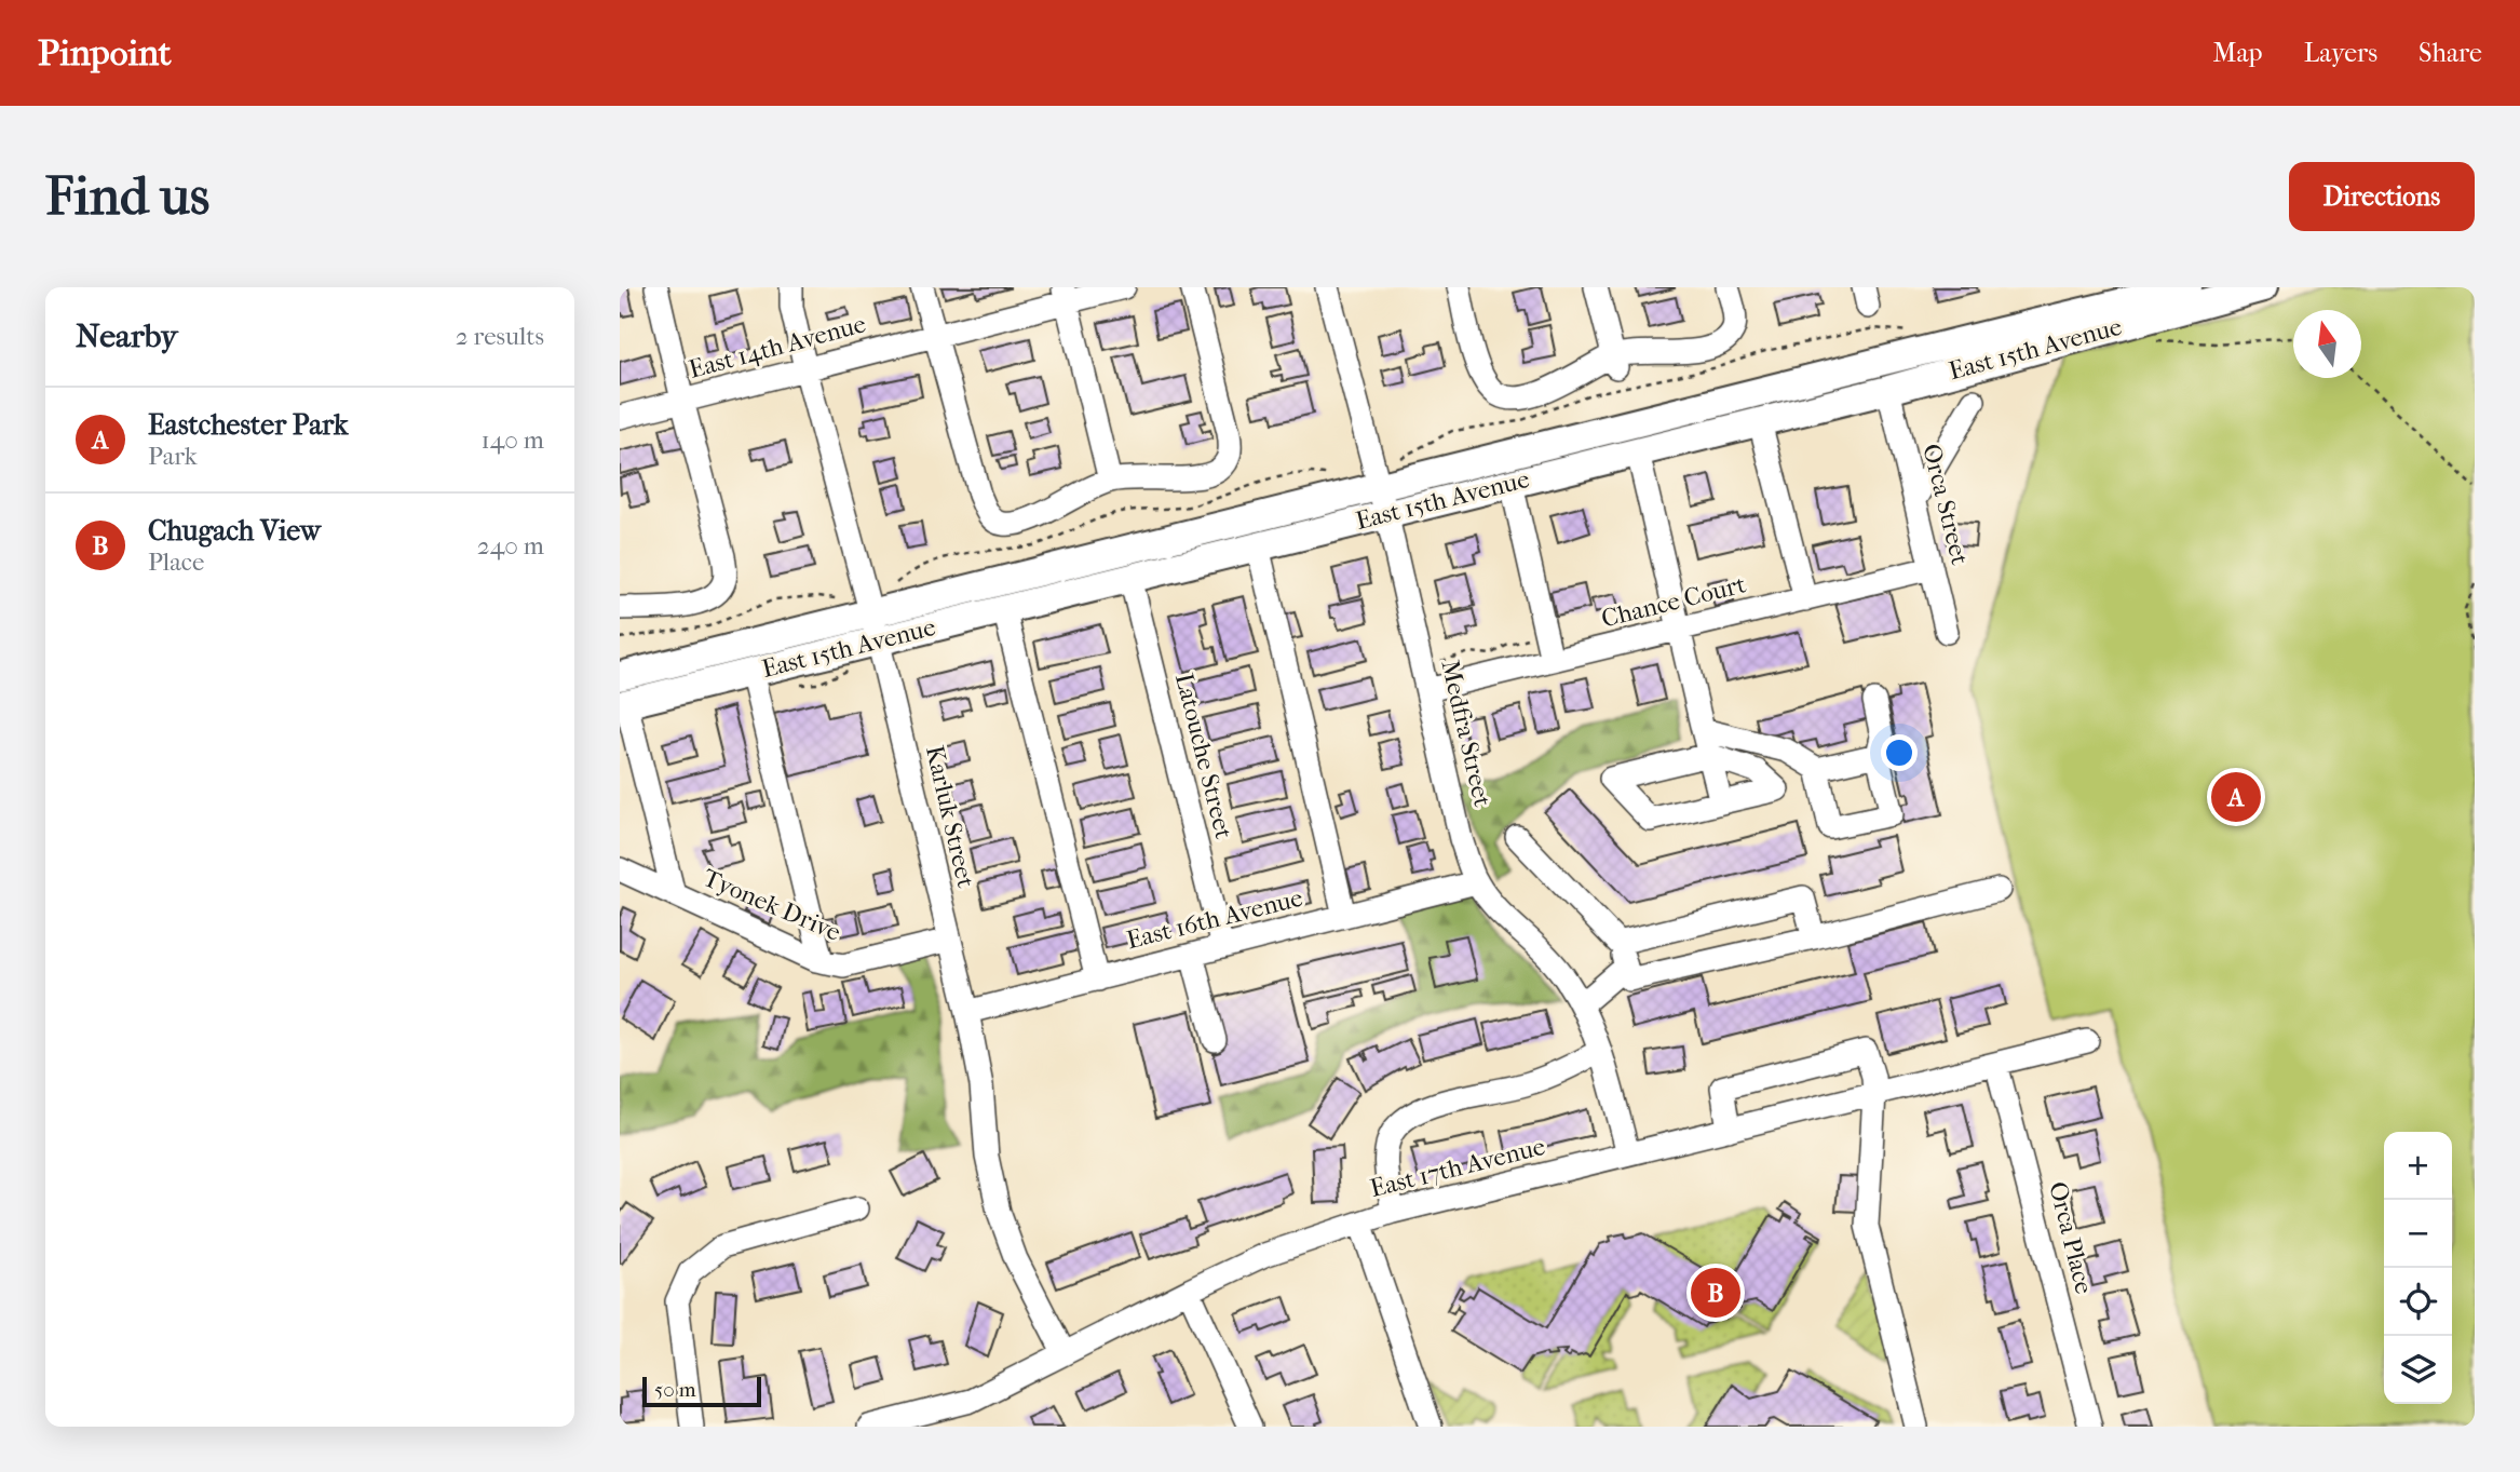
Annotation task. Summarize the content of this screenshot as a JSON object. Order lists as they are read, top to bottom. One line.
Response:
{"streets":{"main road":["East 15th Avenue"],"street":["East 14th Avenue","Orca Street","Chance Court","Medfra Street","Latouche Street","Karluk Street","Tyonek Drive","East 16th Avenue","East 17th Avenue","Orca Place"]},"crossings":[["East 14th Avenue","Karluk Street"],["East 15th Avenue","Orca Street"],["East 15th Avenue","Medfra Street"],["East 15th Avenue","Latouche Street"],["East 15th Avenue","Karluk Street"],["Orca Street","Chance Court"],["Chance Court","Medfra Street"],["Medfra Street","East 16th Avenue"],["Medfra Street","East 17th Avenue"],["Latouche Street","East 16th Avenue"],["Karluk Street","Tyonek Drive"],["Karluk Street","East 16th Avenue"],["Karluk Street","East 17th Avenue"],["East 17th Avenue","Orca Place"]],"scale_bar":"50 m","north":"top","page":{"header":"Pinpoint","nav":["Map","Layers","Share"],"buttons":"Directions","title":"Find us","heading":["Nearby","2 results"],"list":[{"mark":"A","name":"Eastchester Park","note":"Park","value":"140 m"},{"mark":"B","name":"Chugach View","note":"Place","value":"240 m"}],"pins":["A","B"],"map_buttons":["+","−"],"scale":"50 m"}}
